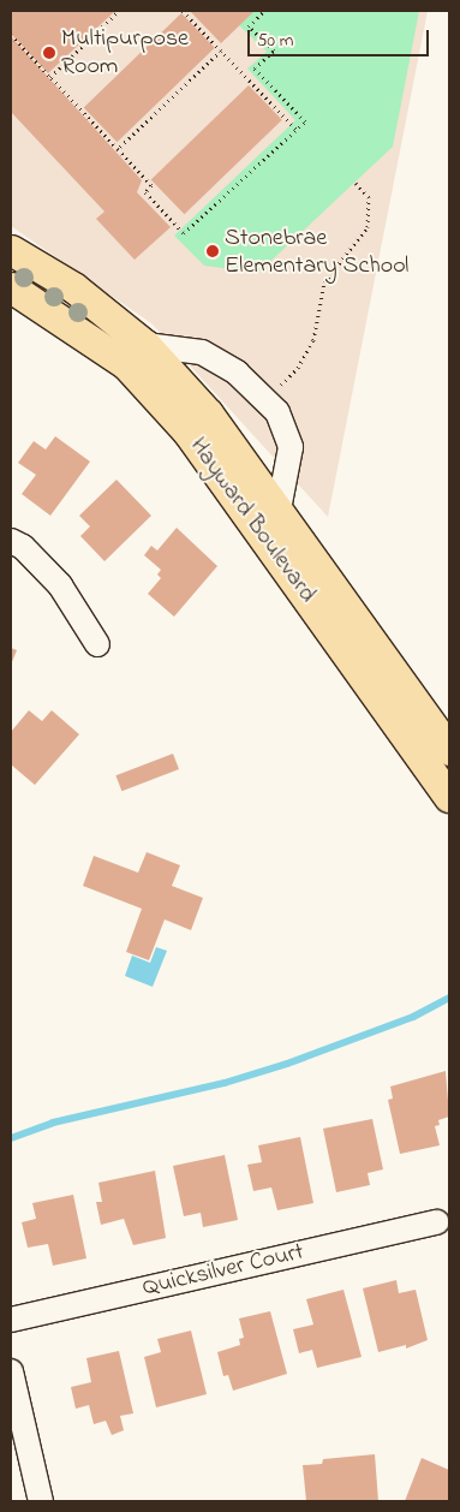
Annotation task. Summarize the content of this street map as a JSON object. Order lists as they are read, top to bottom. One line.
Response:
{"streets":{"main road":["Hayward Boulevard"],"street":["Quicksilver Court"]},"places":["Multipurpose Room","Stonebrae Elementary School"],"scale_bar":"50 m"}
